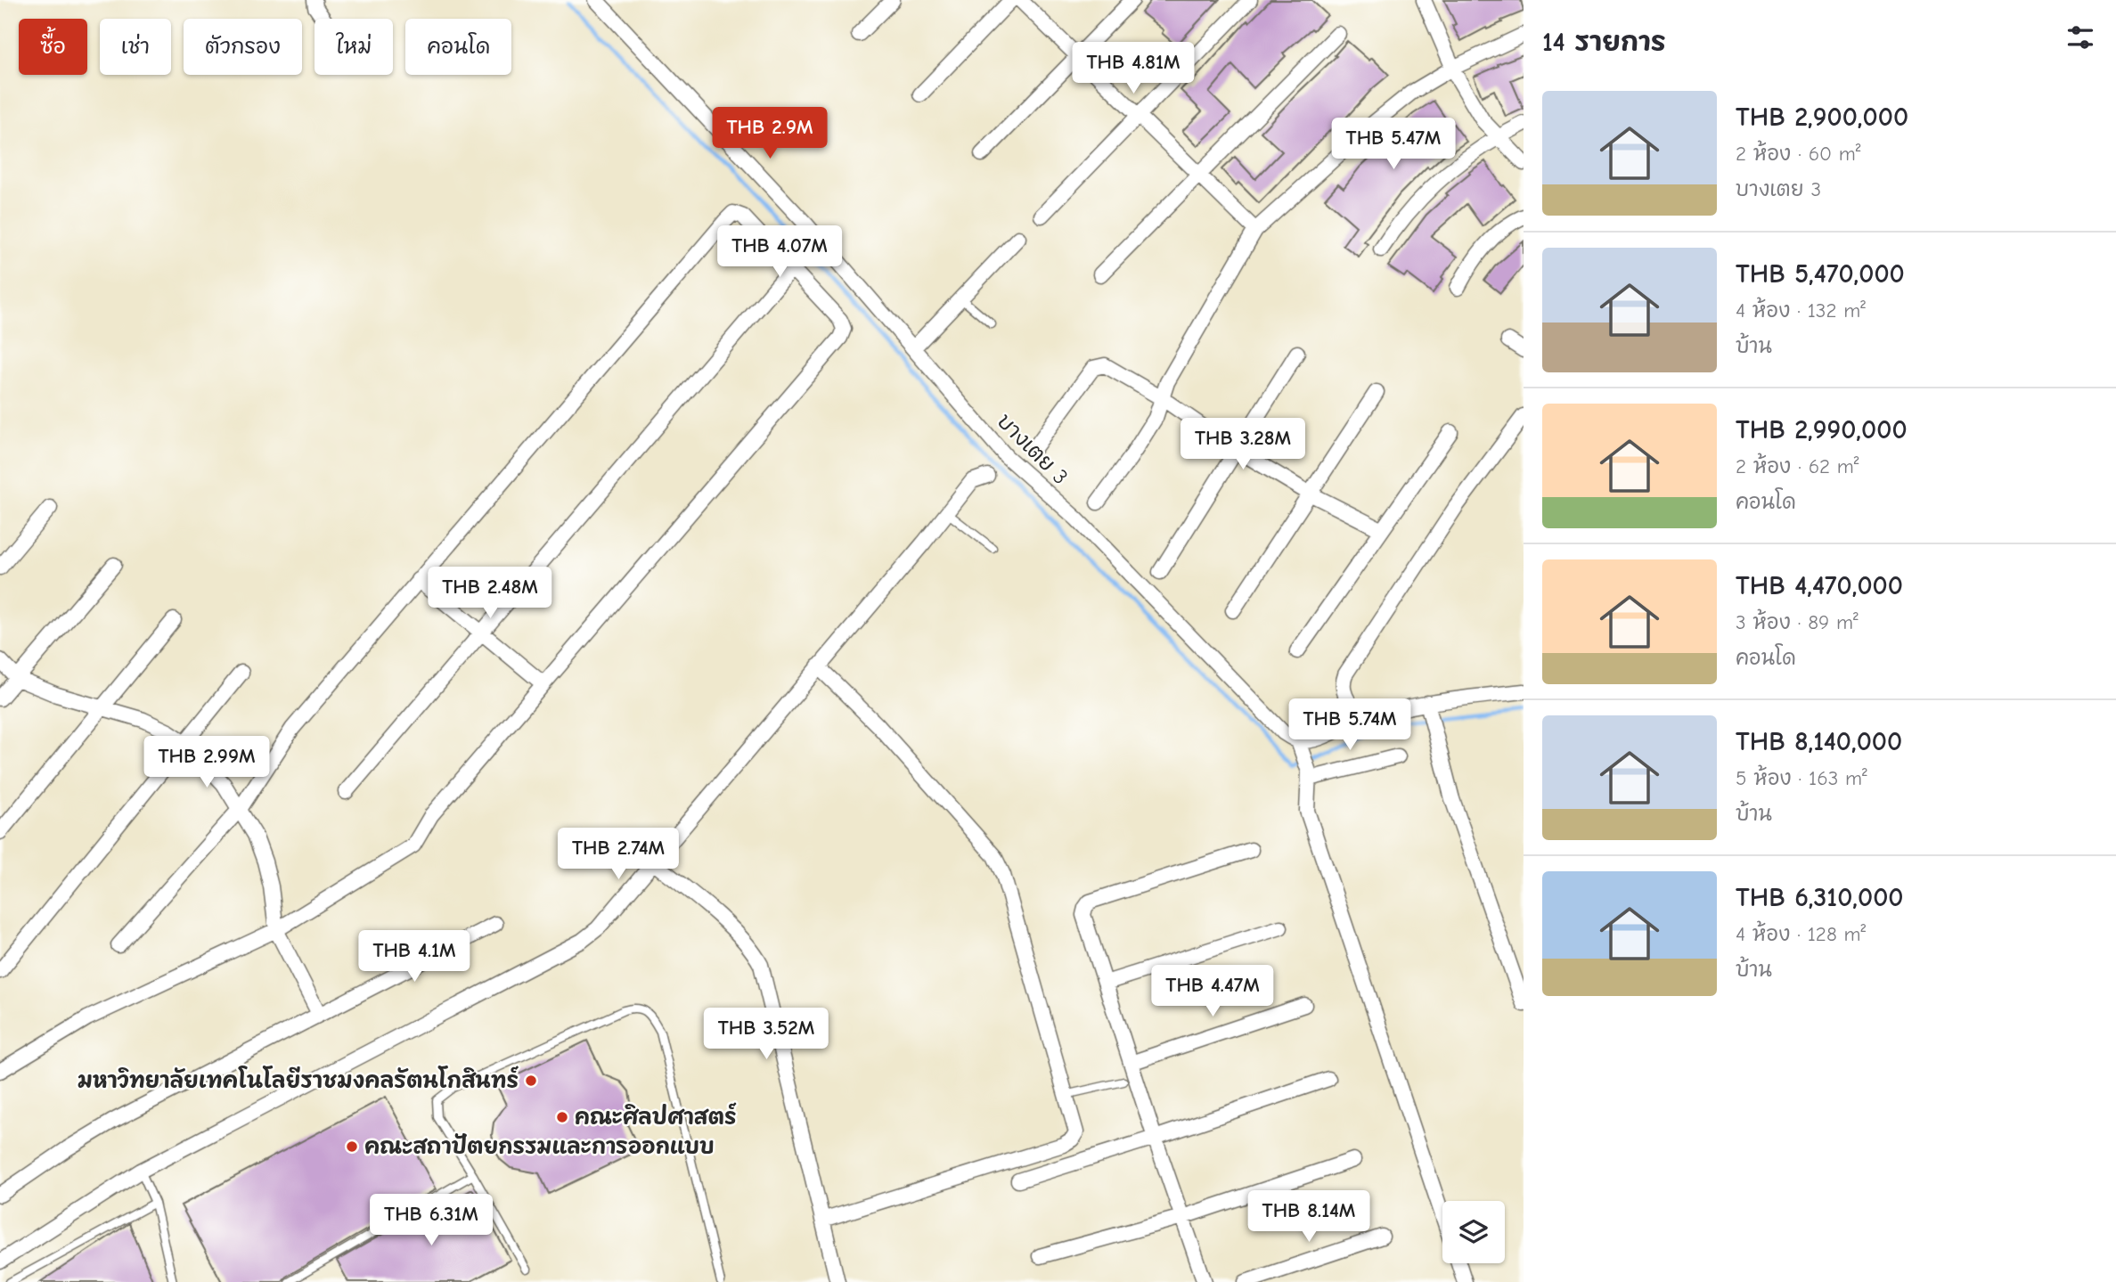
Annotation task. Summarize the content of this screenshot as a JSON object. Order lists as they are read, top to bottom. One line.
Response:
{"streets":{"street":["บางเตย 3"]},"places":["มหาวิทยาลัยเทคโนโลยีราชมงคลรัตนโกสินทร์","คณะศิลปศาสตร์","คณะสถาปัตยกรรมและการออกแบบ"],"page":{"heading":"14 รายการ","chip":["ซื้อ","เช่า","ตัวกรอง","ใหม่","คอนโด"],"price":["THB 4.81M","THB 2.9M","THB 5.47M","THB 4.07M","THB 3.28M","THB 2.48M","THB 5.74M","THB 2.99M","THB 2.74M","THB 4.1M","THB 4.47M","THB 3.52M","THB 8.14M","THB 6.31M"],"list":[{"name":"THB 2,900,000","note":"2 ห้อง · 60 m² · บางเตย 3"},{"name":"THB 5,470,000","note":"4 ห้อง · 132 m² · บ้าน"},{"name":"THB 2,990,000","note":"2 ห้อง · 62 m² · คอนโด"},{"name":"THB 4,470,000","note":"3 ห้อง · 89 m² · คอนโด"},{"name":"THB 8,140,000","note":"5 ห้อง · 163 m² · บ้าน"},{"name":"THB 6,310,000","note":"4 ห้อง · 128 m² · บ้าน"}]}}
